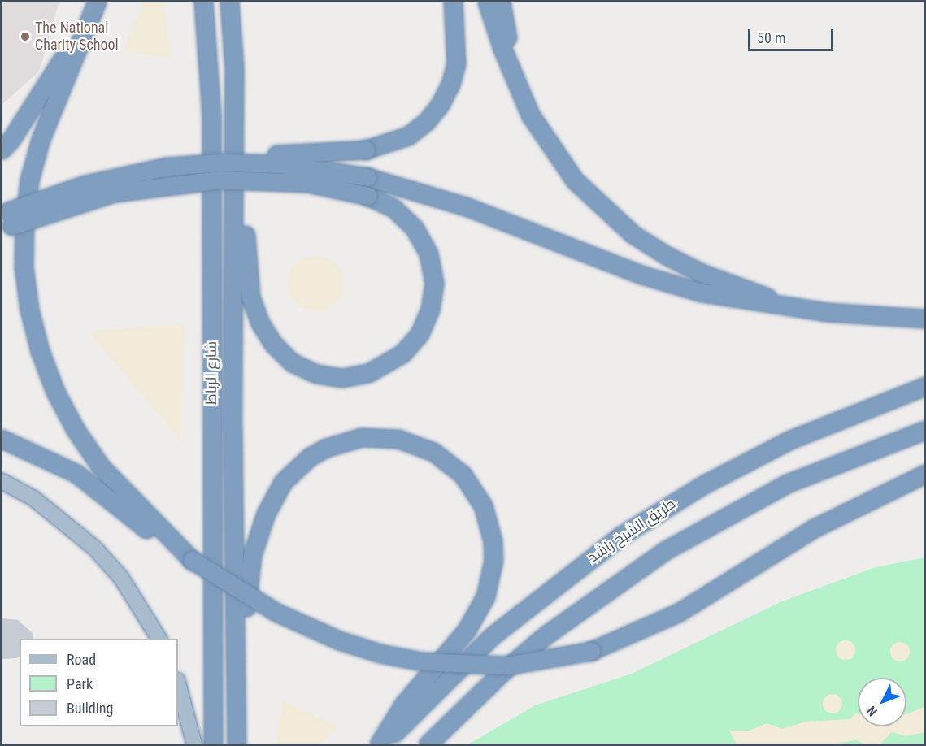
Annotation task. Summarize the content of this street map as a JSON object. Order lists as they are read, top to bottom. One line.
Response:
{"streets":{"highway":["شارع الرباط","طريق الشيخ راشد"]},"places":["The National Charity School"],"legend":["Road","Park","Building"],"scale_bar":"50 m","north":"bottom left"}
